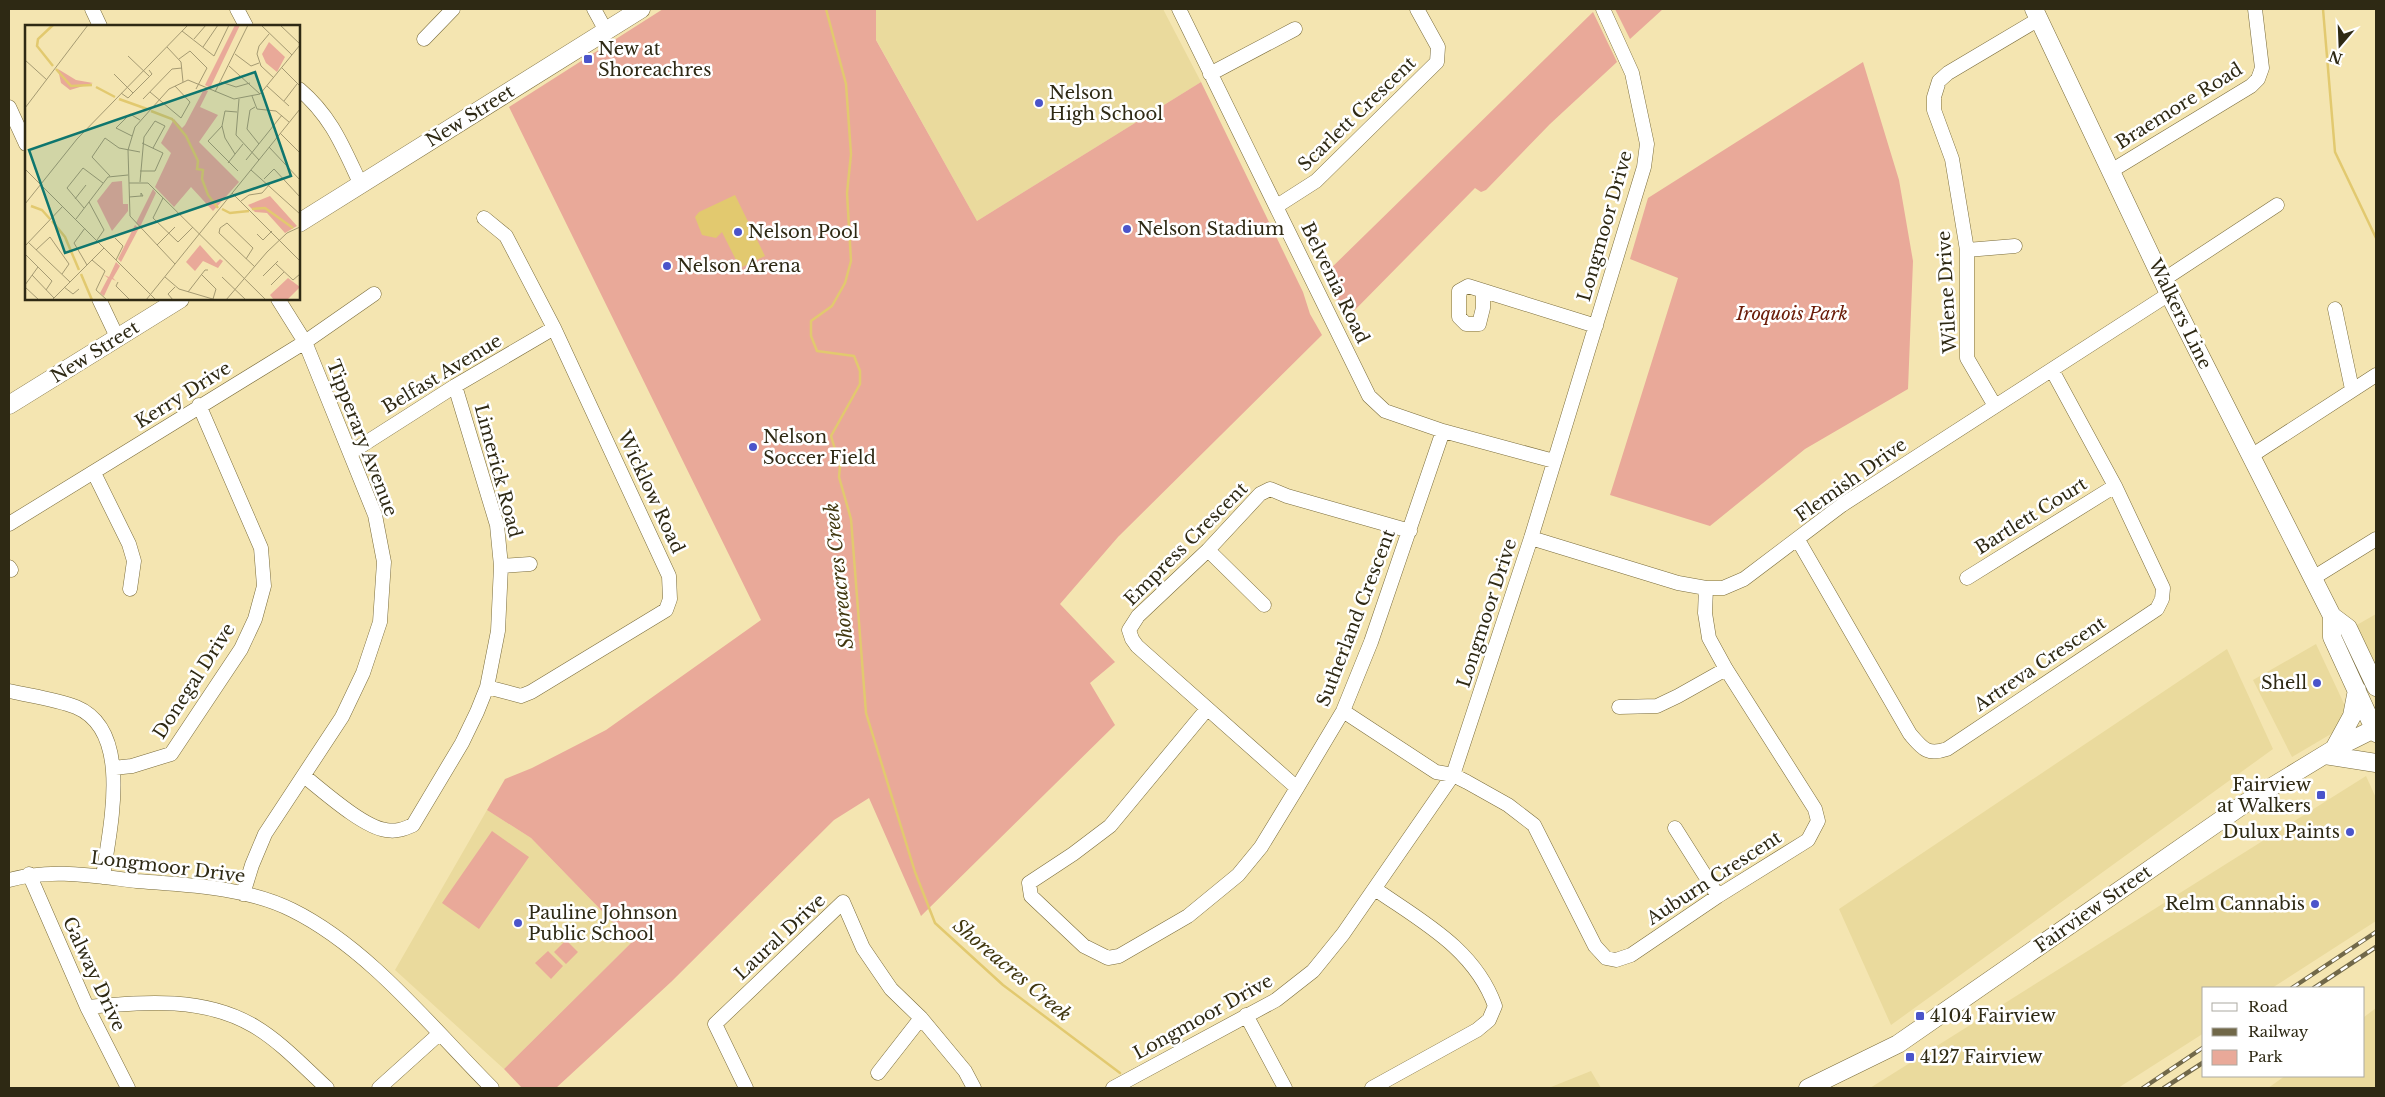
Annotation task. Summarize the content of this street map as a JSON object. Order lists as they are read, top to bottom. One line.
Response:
{"streets":{"main road":["New Street","Walkers Line","Fairview Street"],"street":["Braemore Road","Scarlett Crescent","Longmoor Drive","Belvenia Road","Wilene Drive","Belfast Avenue","Kerry Drive","Tipperary Avenue","Limerick Road","Flemish Drive","Wicklow Road","Bartlett Court","Empress Crescent","Sutherland Crescent","Artreva Crescent","Donegal Drive","Auburn Crescent","Laural Drive","Galway Drive"]},"crossings":[["Braemore Road","Walkers Line"],["Scarlett Crescent","Belvenia Road"],["Longmoor Drive","Belvenia Road"],["Longmoor Drive","Tipperary Avenue"],["Longmoor Drive","Flemish Drive"],["Longmoor Drive","Auburn Crescent"],["Longmoor Drive","Galway Drive"],["Belvenia Road","Sutherland Crescent"],["Wilene Drive","Walkers Line"],["Wilene Drive","Flemish Drive"],["Walkers Line","Flemish Drive"],["Walkers Line","Fairview Street"],["Belfast Avenue","Tipperary Avenue"],["Belfast Avenue","Limerick Road"],["Belfast Avenue","Wicklow Road"],["Kerry Drive","Tipperary Avenue"],["Kerry Drive","Donegal Drive"],["Tipperary Avenue","Limerick Road"],["Limerick Road","Wicklow Road"],["Flemish Drive","Artreva Crescent"],["Flemish Drive","Auburn Crescent"],["Bartlett Court","Artreva Crescent"],["Empress Crescent","Sutherland Crescent"]],"water":["Shoreacres Creek"],"parks":["Iroquois Park"],"places":{"transit":["New at Shoreachres","Fairview at Walkers","4104 Fairview","4127 Fairview"],"other":["Nelson High School","Nelson Stadium","Nelson Pool","Nelson Arena","Nelson Soccer Field","Shell","Dulux Paints","Relm Cannabis","Pauline Johnson Public School"]},"legend":["Road","Railway","Park"],"north":"bottom"}
